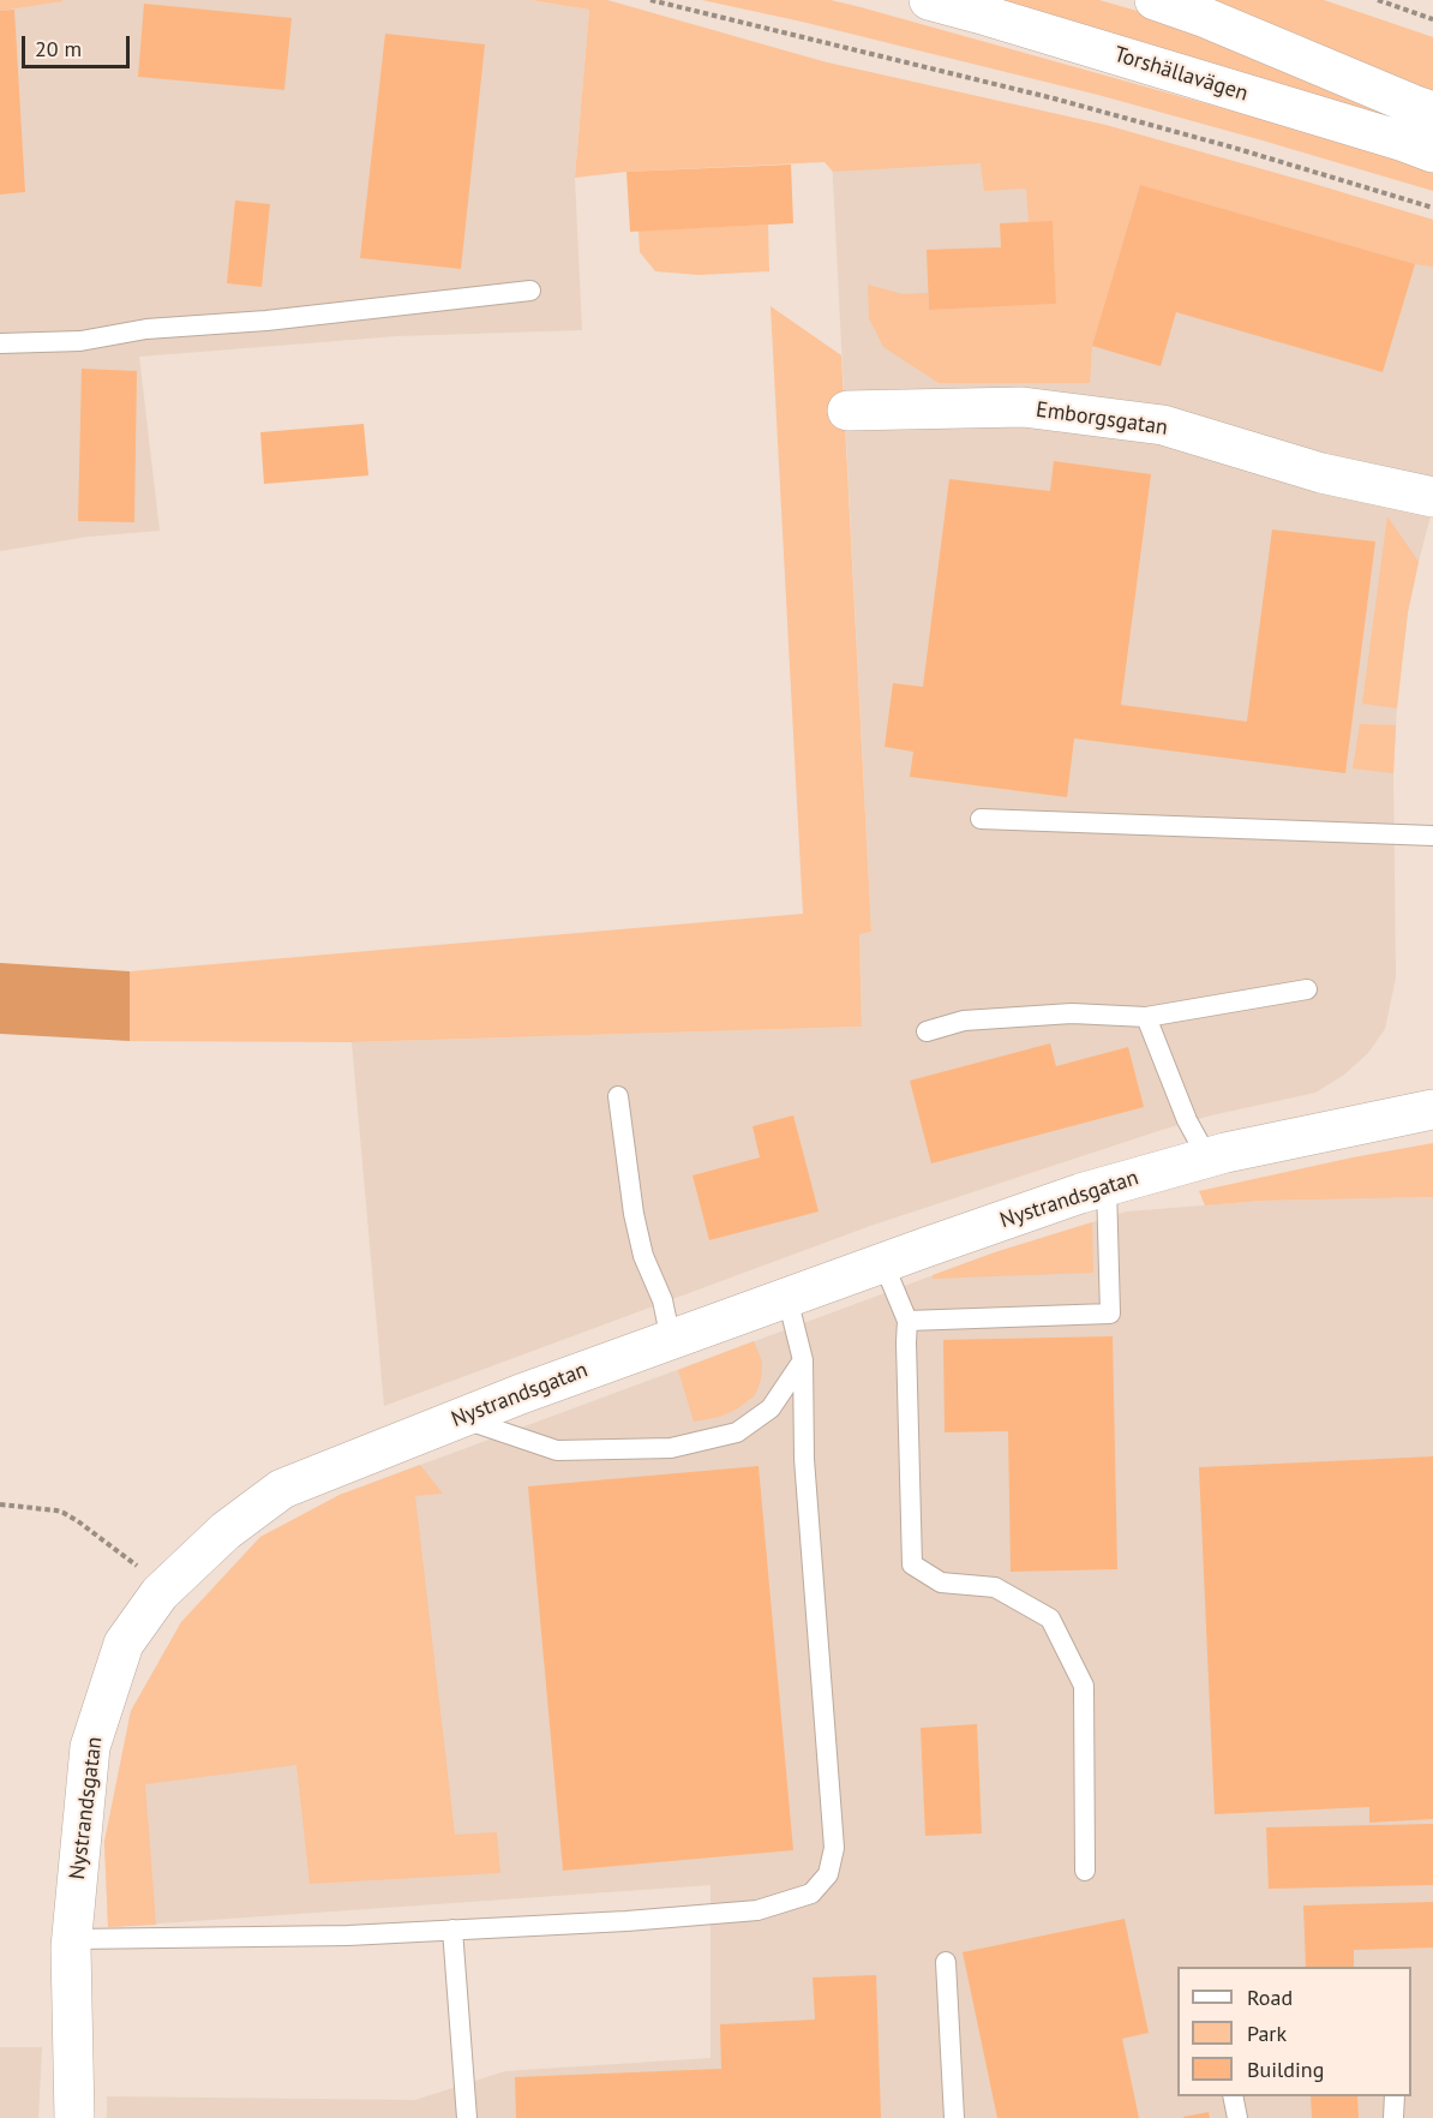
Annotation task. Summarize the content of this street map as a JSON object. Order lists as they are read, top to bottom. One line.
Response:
{"streets":{"street":["Torshällavägen","Emborgsgatan","Nystrandsgatan"]},"legend":["Road","Park","Building"],"scale_bar":"20 m"}
